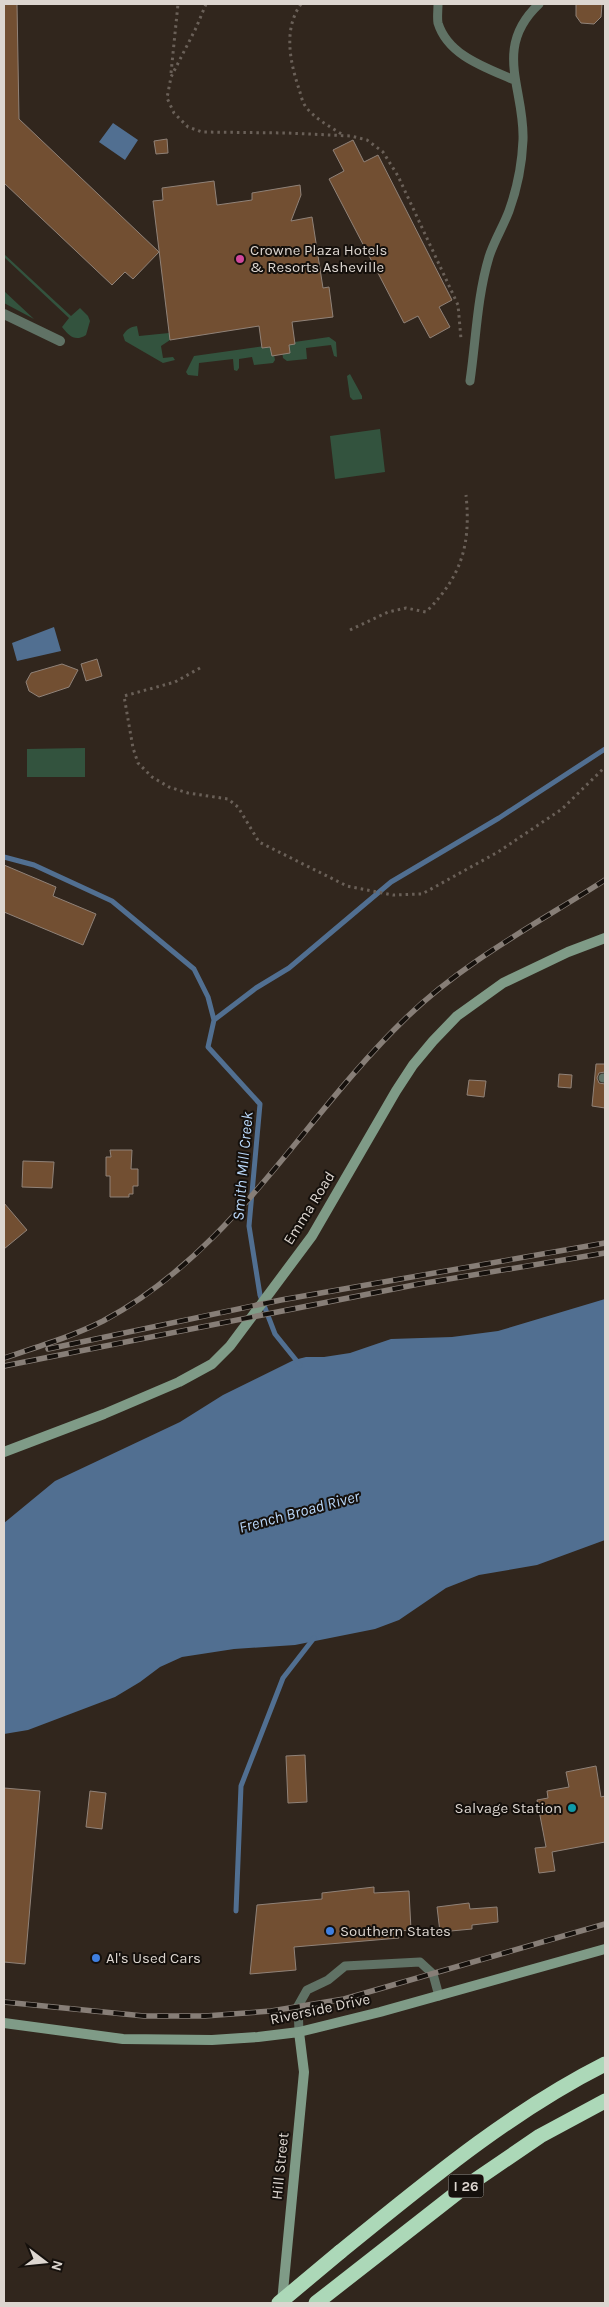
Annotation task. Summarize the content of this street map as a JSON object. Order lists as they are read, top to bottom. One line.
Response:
{"streets":{"highway":["I 26"],"main road":["Emma Road","Riverside Drive","Hill Street"]},"crossings":[["Riverside Drive","Hill Street"],["Hill Street","I 26"]],"water":["Smith Mill Creek","French Broad River"],"places":["Crowne Plaza Hotels & Resorts Asheville","Salvage Station","Southern States","Al's Used Cars"],"north":"right"}
